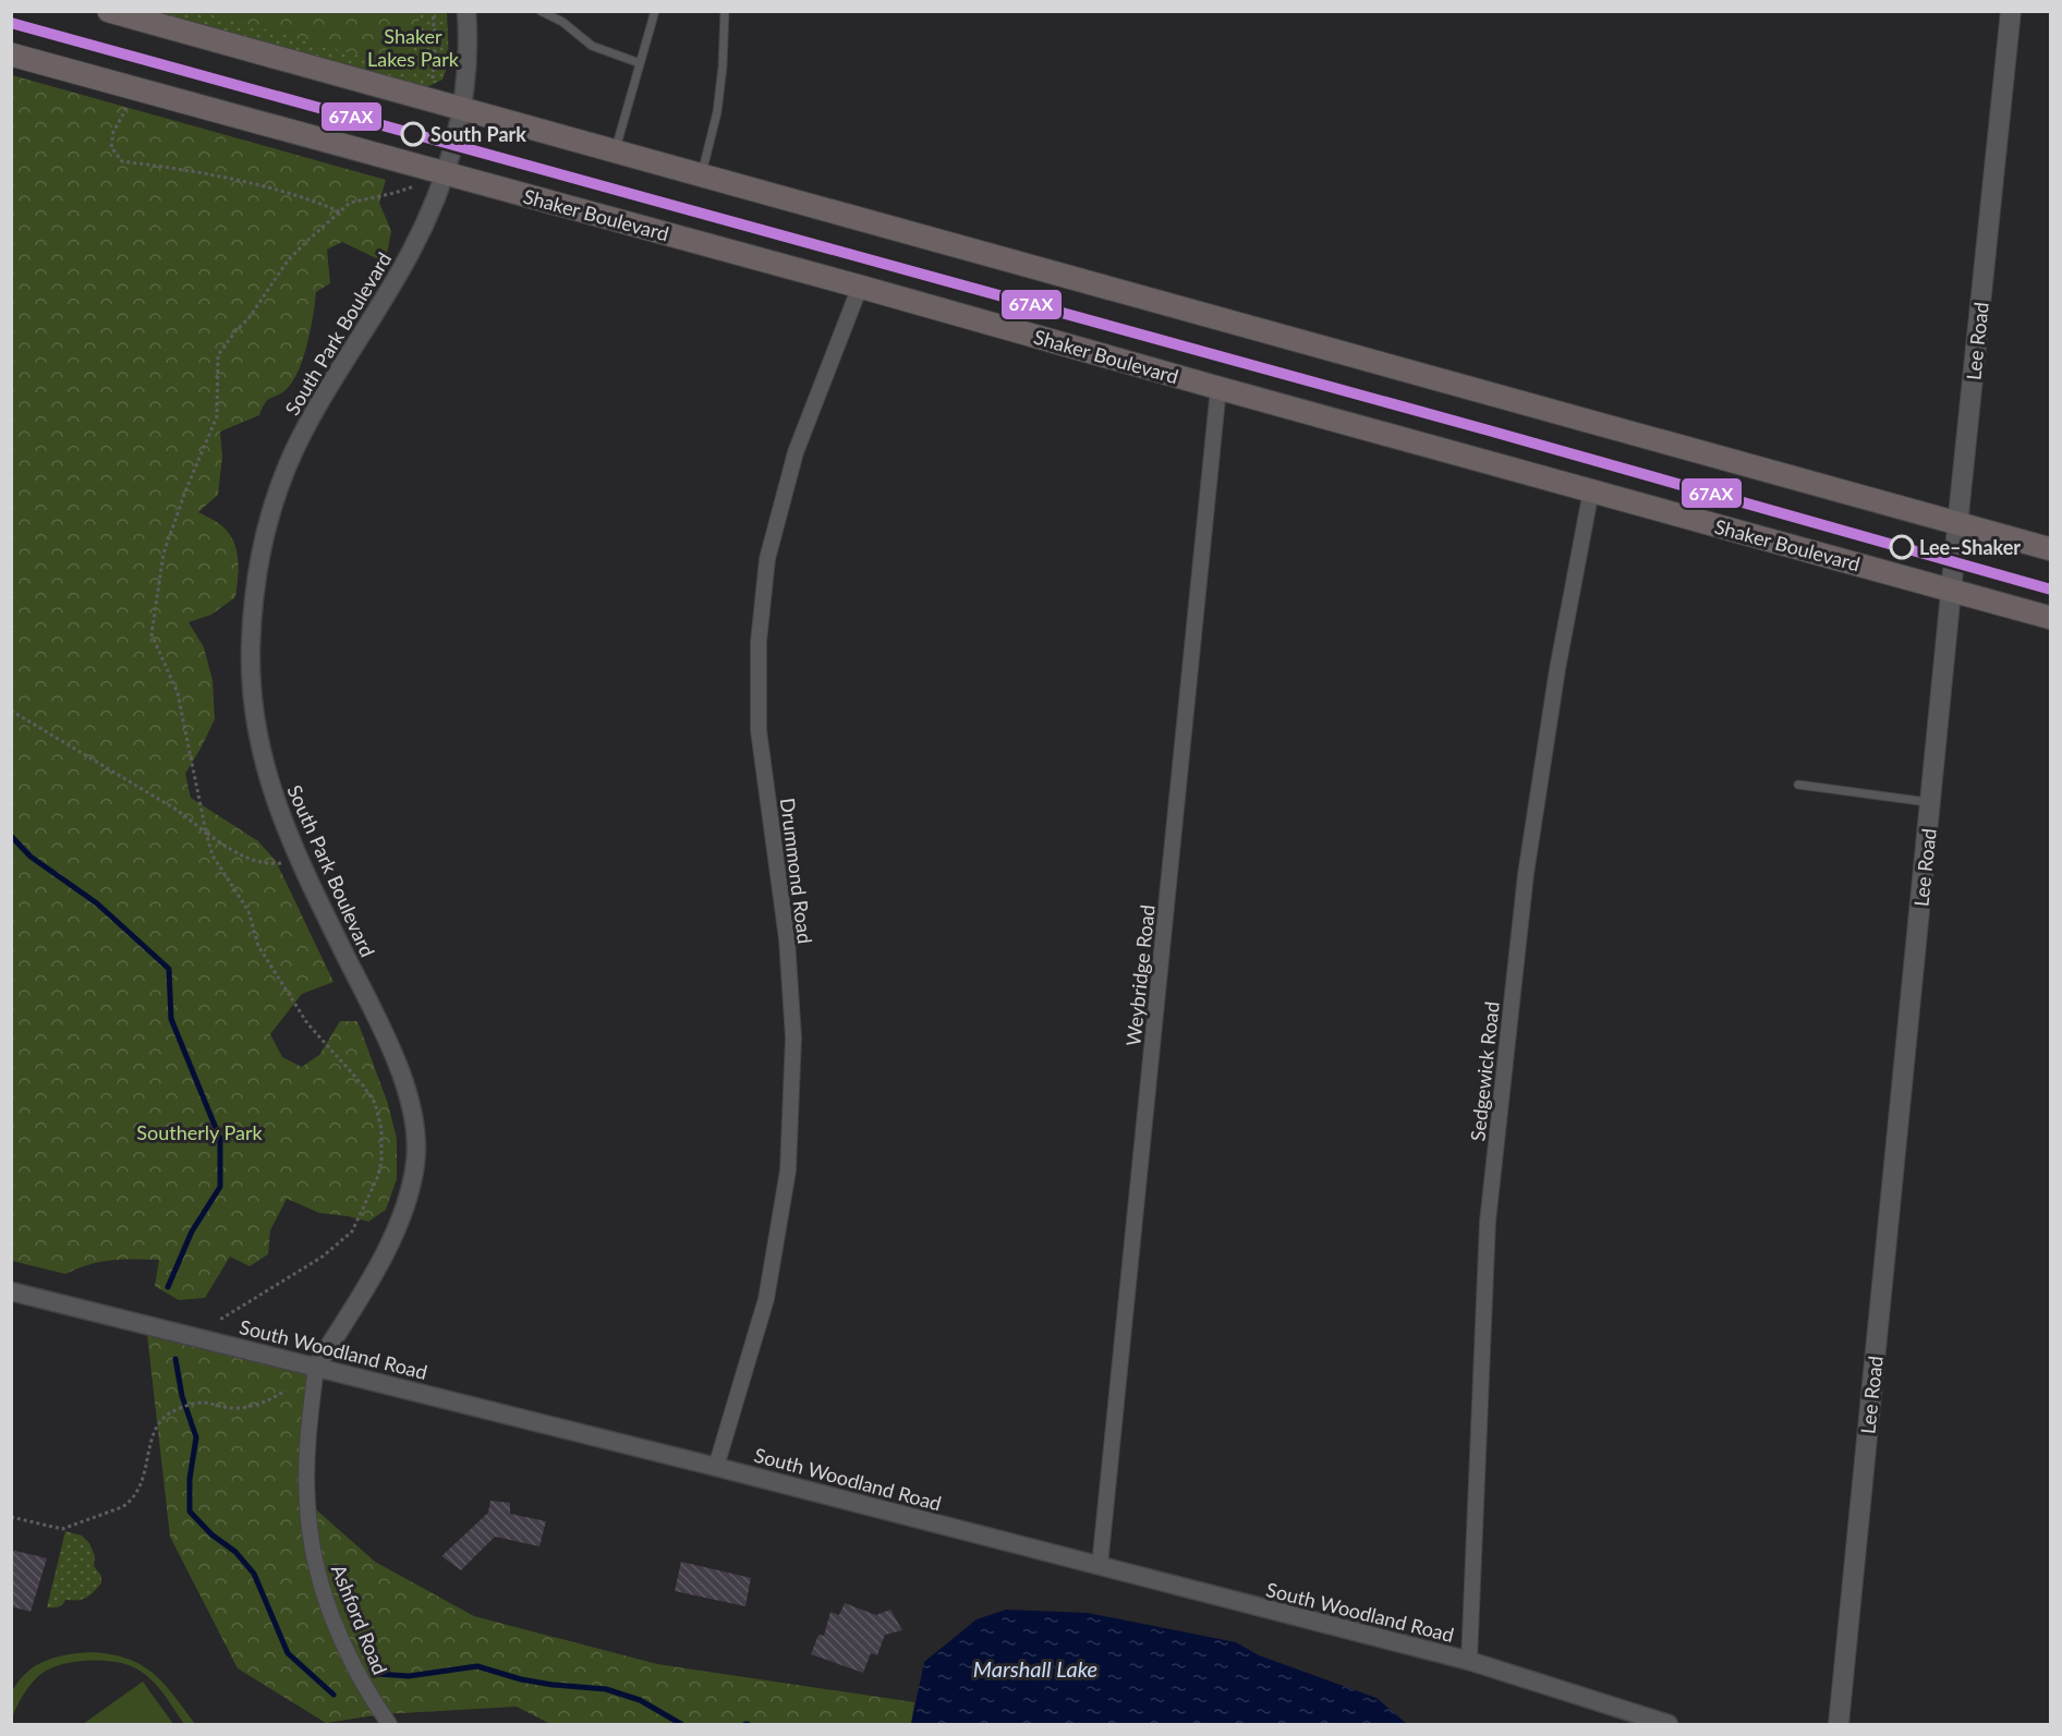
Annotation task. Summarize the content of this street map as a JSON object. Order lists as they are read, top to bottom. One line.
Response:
{"streets":{"main road":["Shaker Boulevard","Lee Road"],"street":["South Park Boulevard","Drummond Road","Weybridge Road","Sedgewick Road","South Woodland Road","Ashford Road"]},"crossings":[["Shaker Boulevard","South Park Boulevard"],["Shaker Boulevard","Lee Road"],["Shaker Boulevard","Drummond Road"],["Shaker Boulevard","Weybridge Road"],["Shaker Boulevard","Sedgewick Road"],["South Park Boulevard","South Woodland Road"],["South Park Boulevard","Ashford Road"],["Drummond Road","South Woodland Road"],["Weybridge Road","South Woodland Road"],["Sedgewick Road","South Woodland Road"],["South Woodland Road","Ashford Road"]],"water":["Marshall Lake"],"parks":["Shaker Lakes Park","Southerly Park"],"places":["South Park","Lee–Shaker"],"lines":["transit line 67AX"]}
